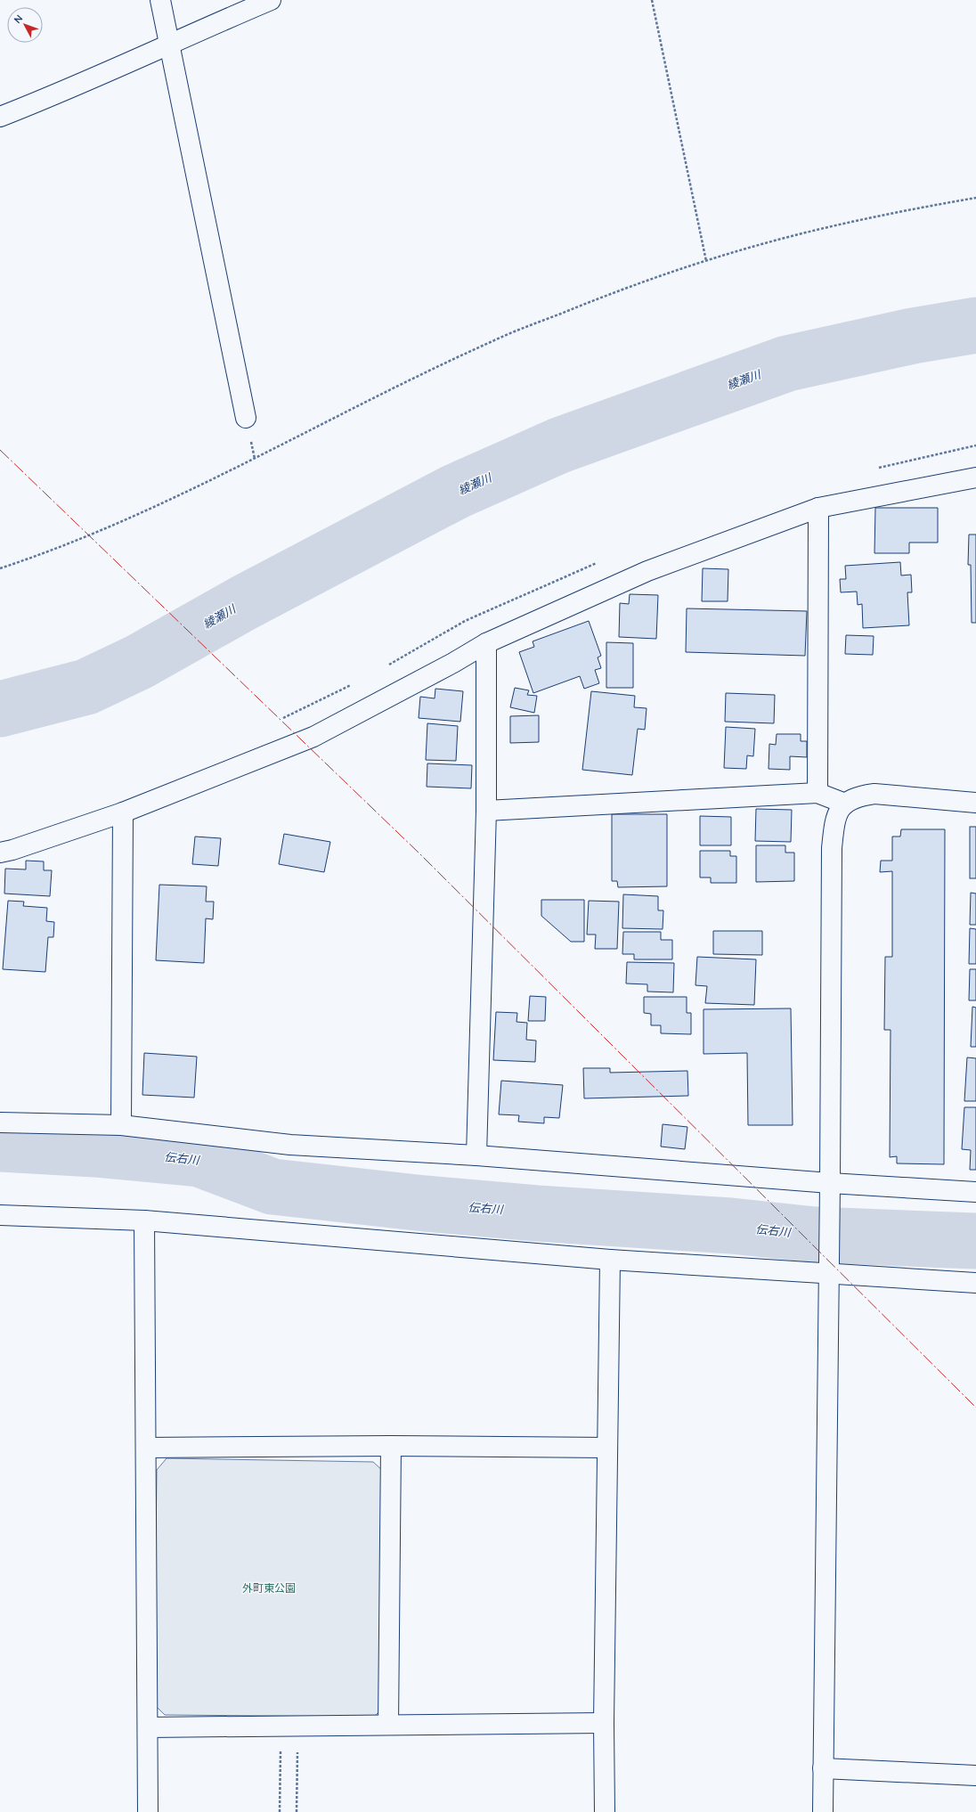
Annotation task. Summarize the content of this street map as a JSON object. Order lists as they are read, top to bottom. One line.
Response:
{"water":["綾瀬川","伝右川"],"parks":["外町東公園"],"north":"top left"}
